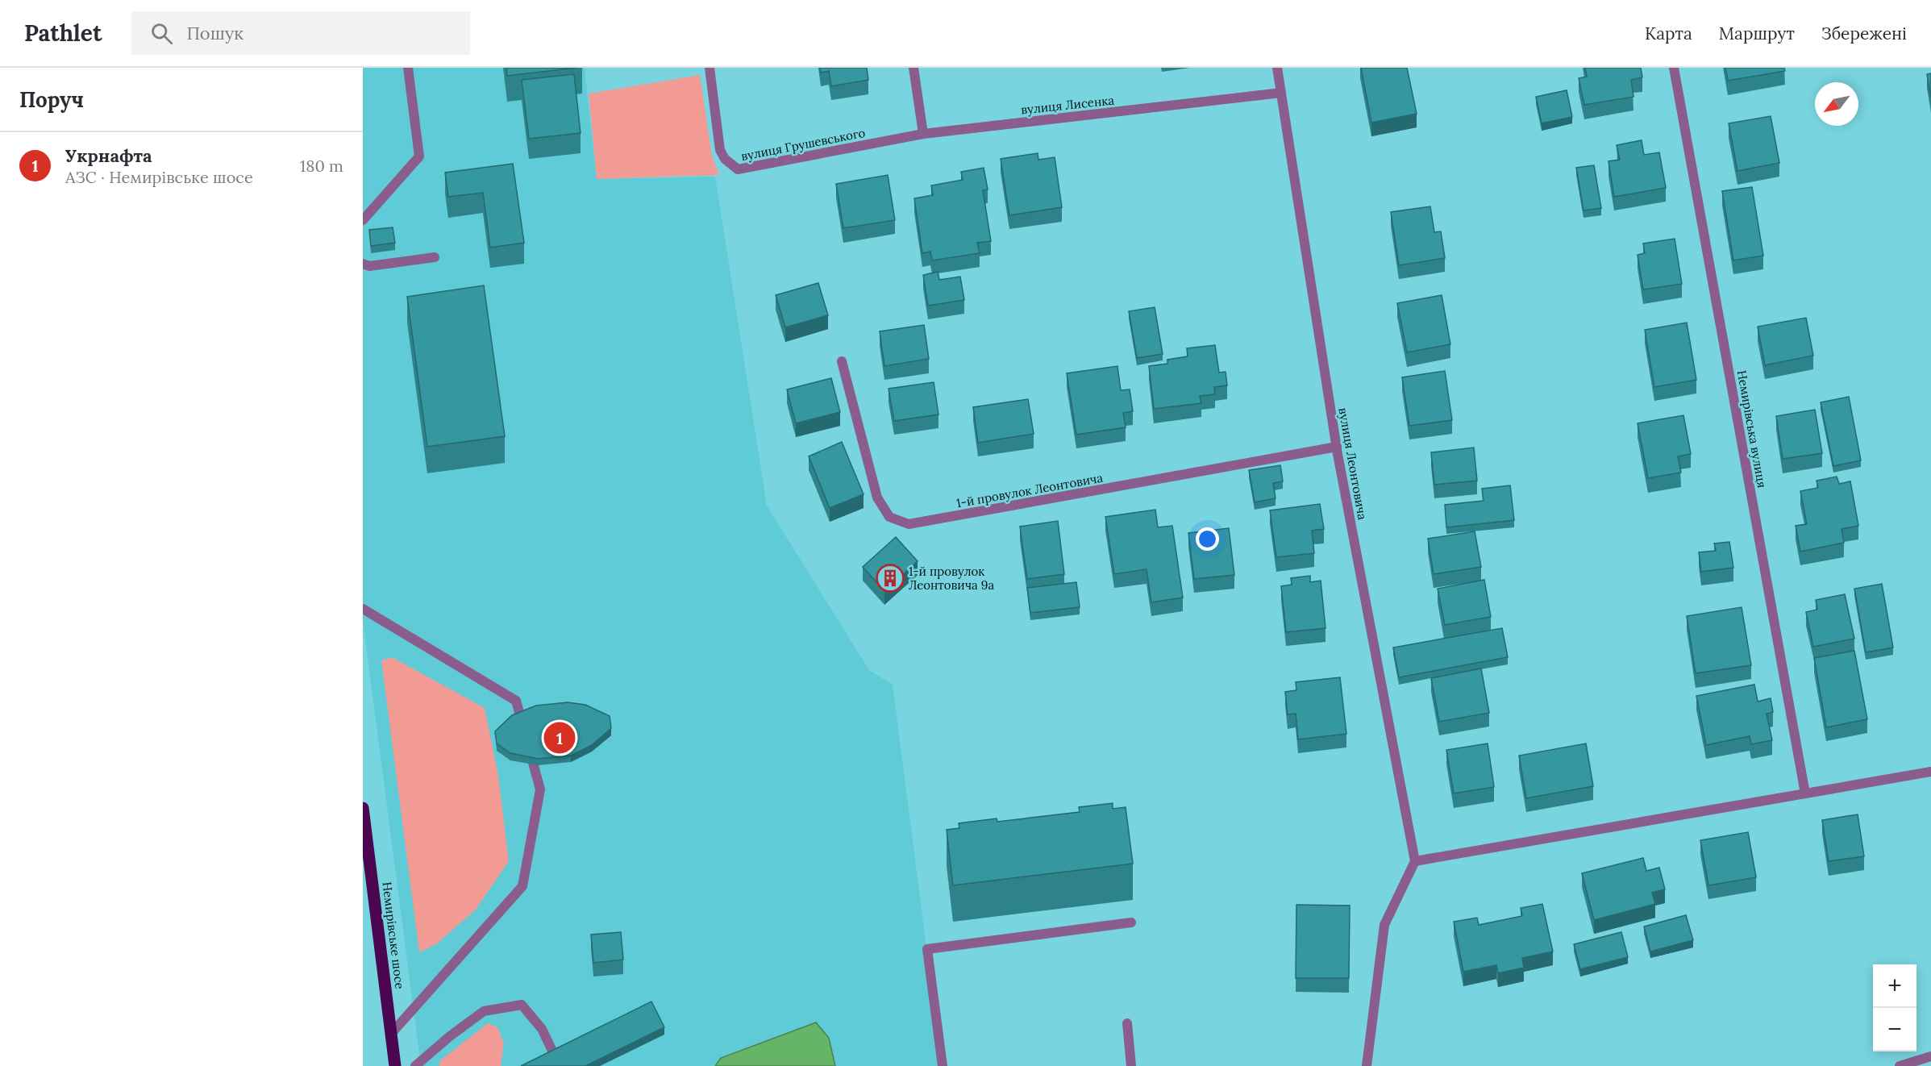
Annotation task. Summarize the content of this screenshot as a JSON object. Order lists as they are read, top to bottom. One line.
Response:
{"streets":{"main road":["Немирівське шосе"],"street":["вулиця Лисенка","вулиця Грушевського","Немирівська вулиця","вулиця Леонтовича","1-й провулок Леонтовича"]},"crossings":[["вулиця Лисенка","вулиця Грушевського"],["вулиця Лисенка","вулиця Леонтовича"],["вулиця Леонтовича","1-й провулок Леонтовича"]],"places":{"building":["1-й провулок Леонтовича 9а"]},"north":"bottom left","page":{"header":"Pathlet","search":"Пошук","nav":["Карта","Маршрут","Збережені"],"heading":"Поруч","list":[{"mark":"1","name":"Укрнафта","note":"АЗС · Немирівське шосе","value":"180 m"}],"pins":"1","map_buttons":["+","−"]}}
